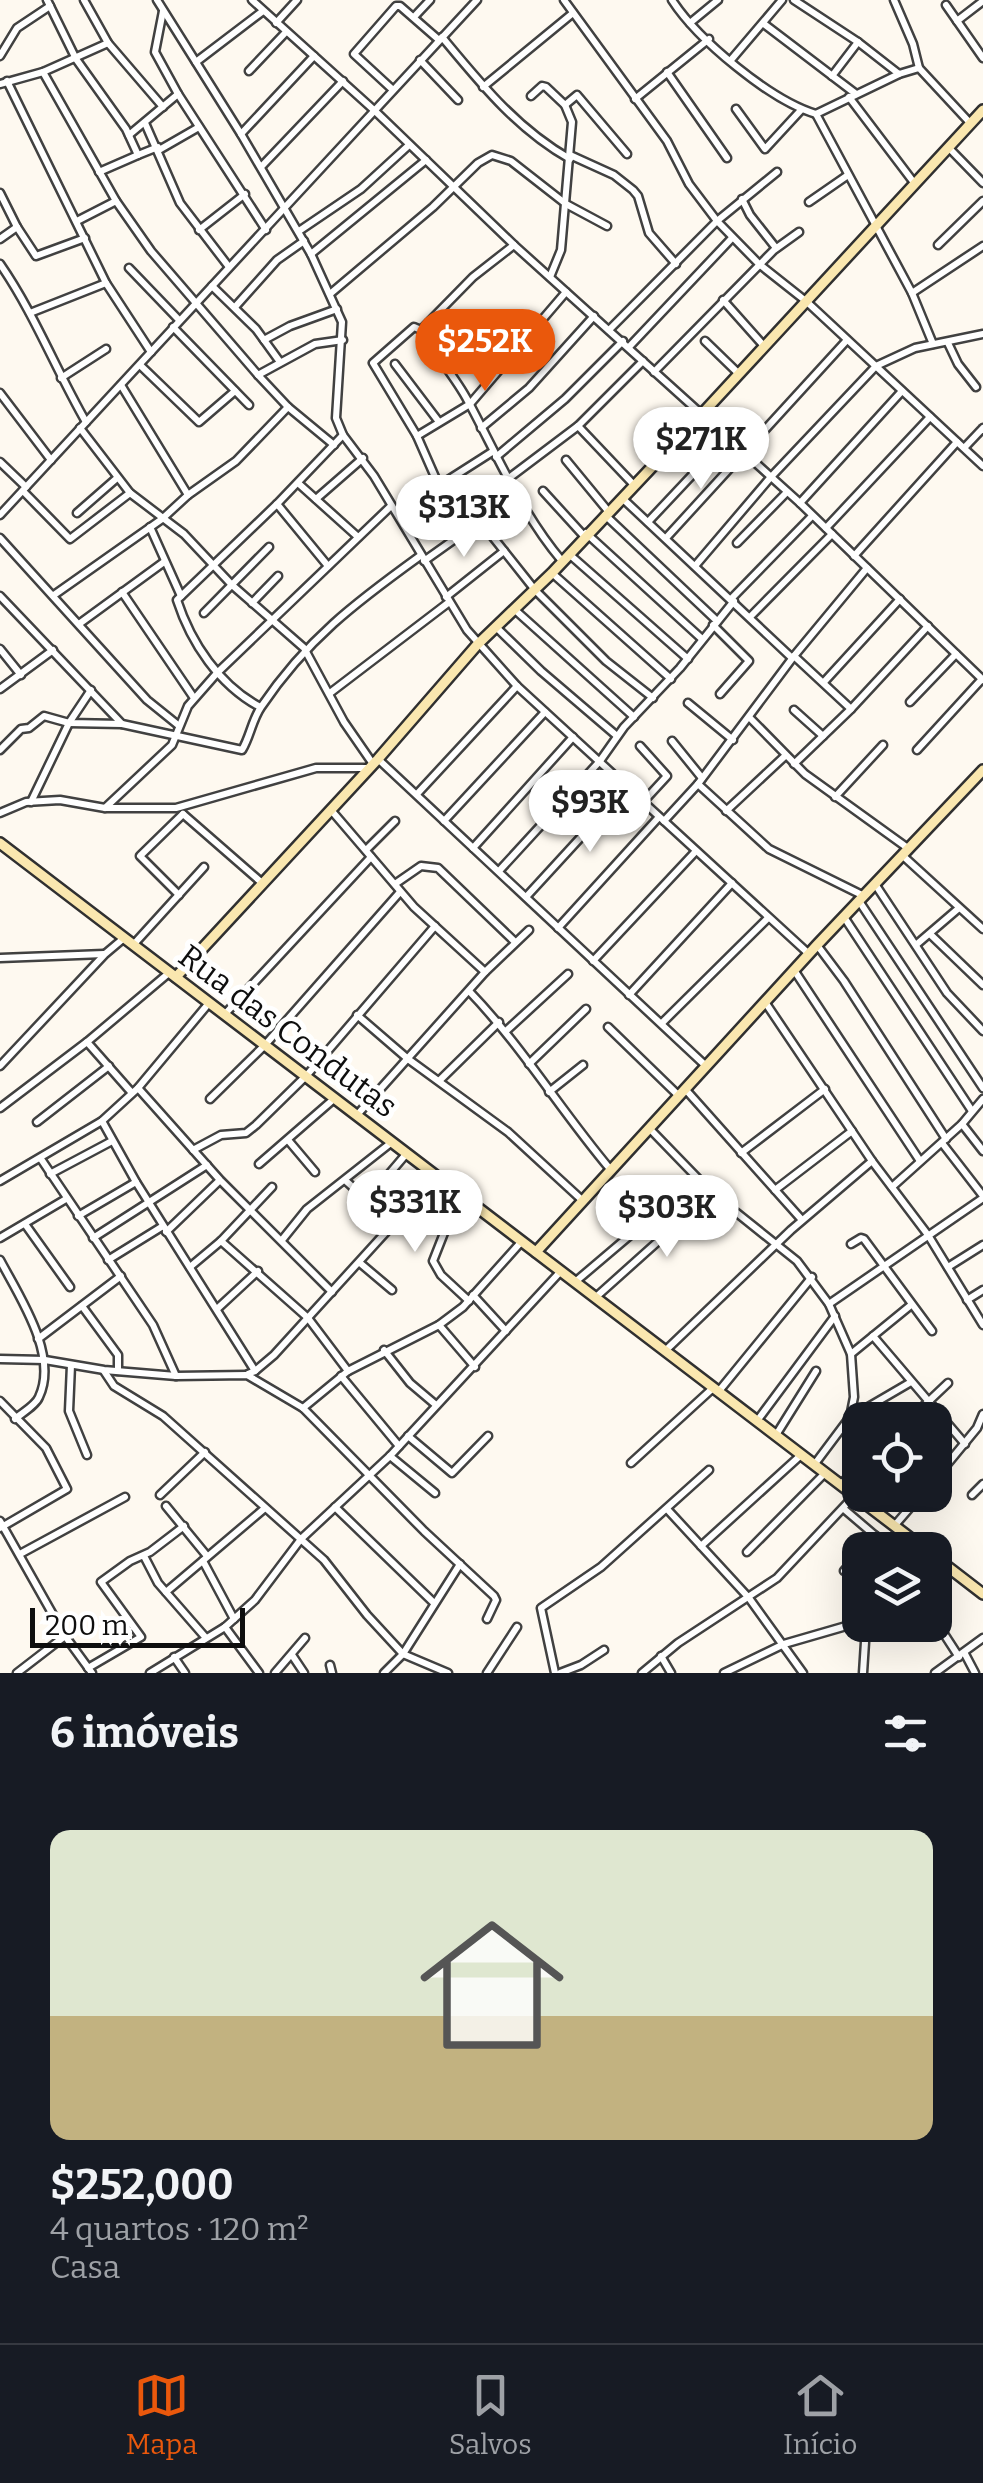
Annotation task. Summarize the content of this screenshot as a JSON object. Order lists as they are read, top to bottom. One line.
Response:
{"streets":{"street":["Rua das Condutas"]},"scale_bar":"200 m","page":{"price":["$252K","$271K","$313K","$93K","$331K","$303K"],"scale":"200 m","heading":"6 imóveis","list":[{"name":"$252,000","note":"4 quartos · 120 m² · Casa"}],"tabs":["Mapa","Salvos","Início"]}}
